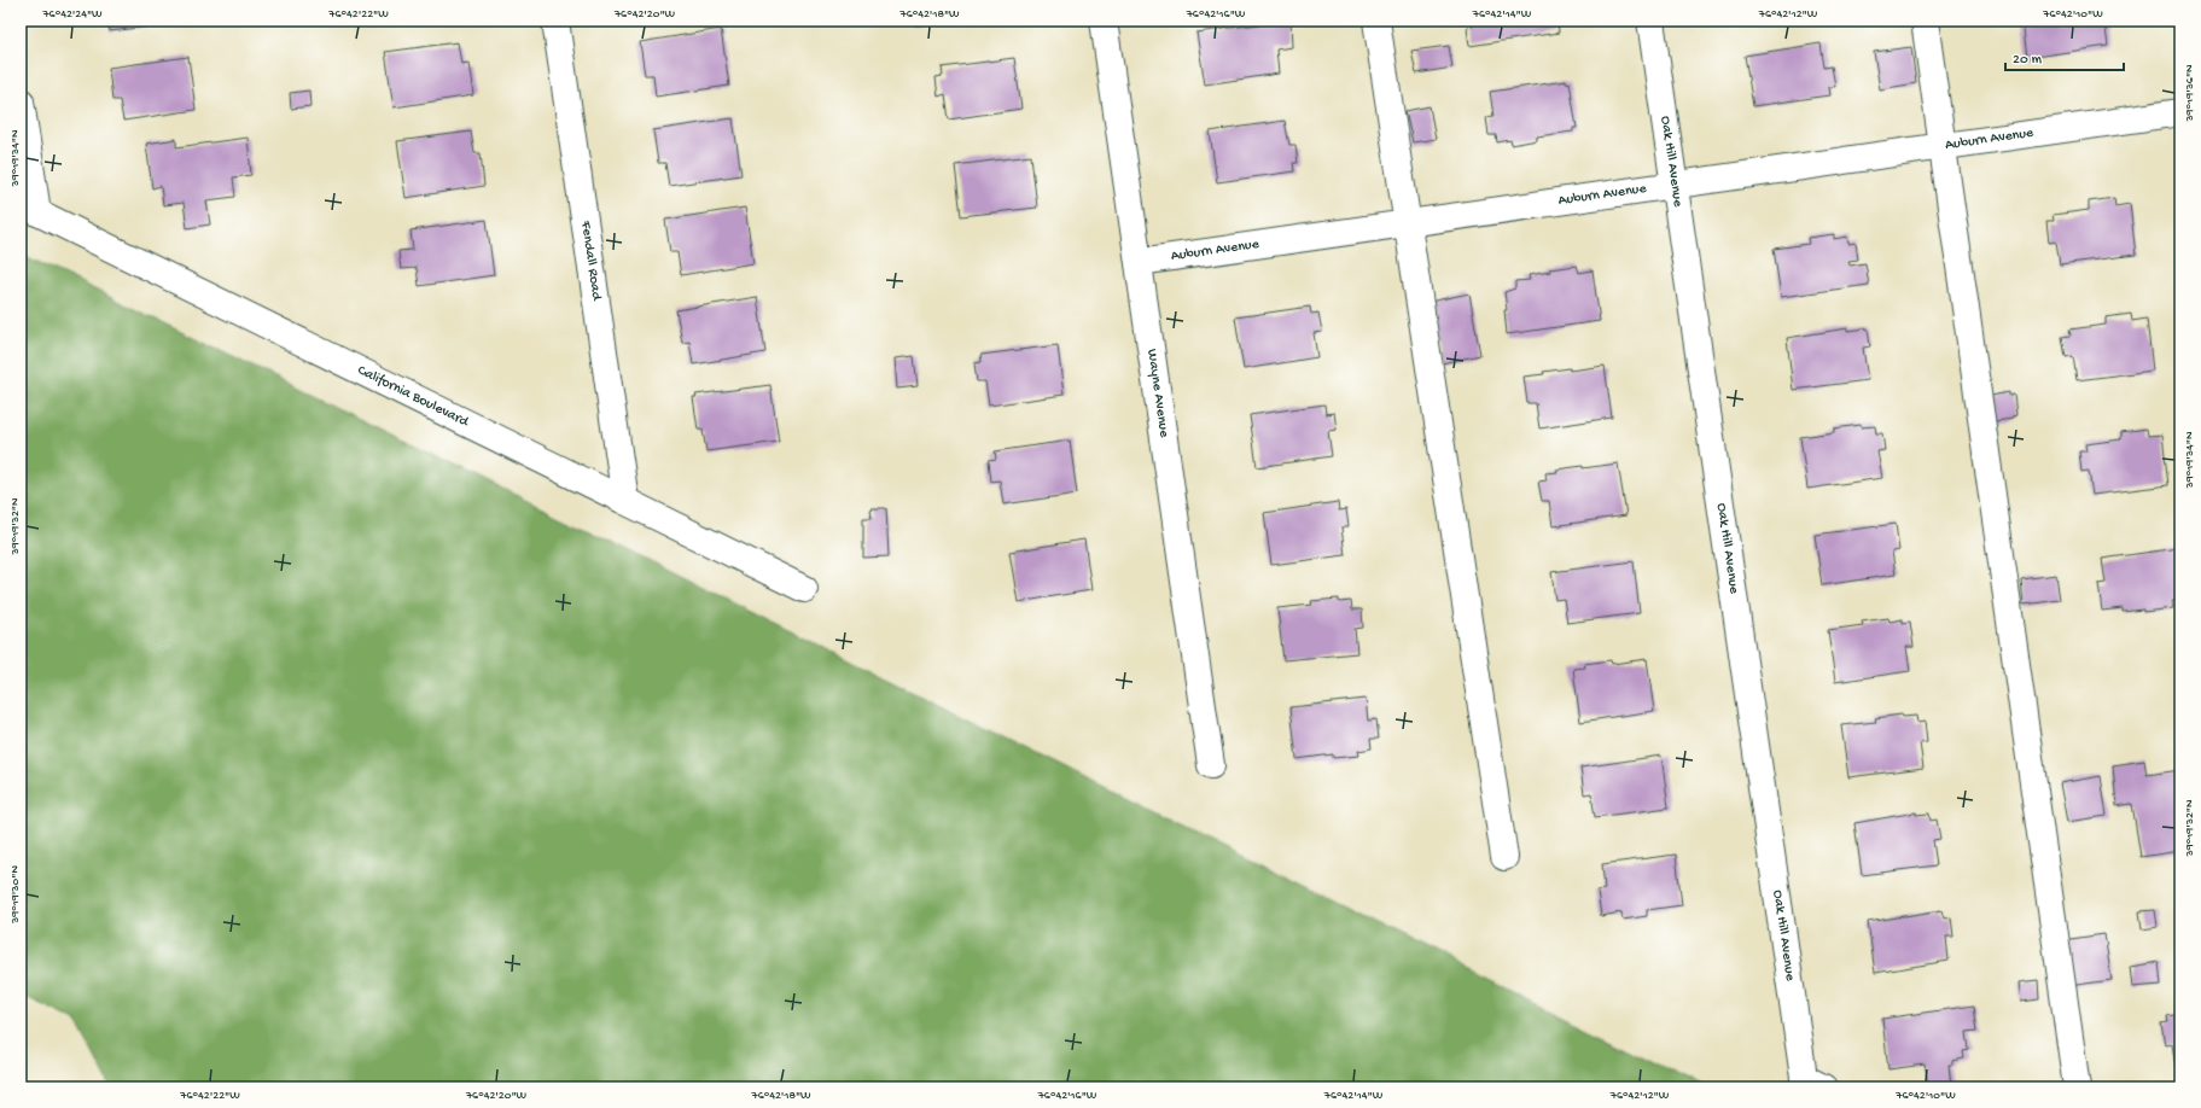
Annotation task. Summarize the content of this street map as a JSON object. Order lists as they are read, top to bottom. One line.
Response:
{"streets":{"street":["Auburn Avenue","Oak Hill Avenue","Fendall Road","Wayne Avenue","California Boulevard"]},"crossings":[["Auburn Avenue","Oak Hill Avenue"],["Auburn Avenue","Wayne Avenue"],["Fendall Road","California Boulevard"]],"scale_bar":"20 m","coordinates":["76°42'24\"W","76°42'22\"W","76°42'20\"W","76°42'18\"W","76°42'16\"W","76°42'14\"W","76°42'12\"W","76°42'10\"W","39°19'36\"N","39°19'34\"N","39°19'32\"N","39°19'30\"N"]}
